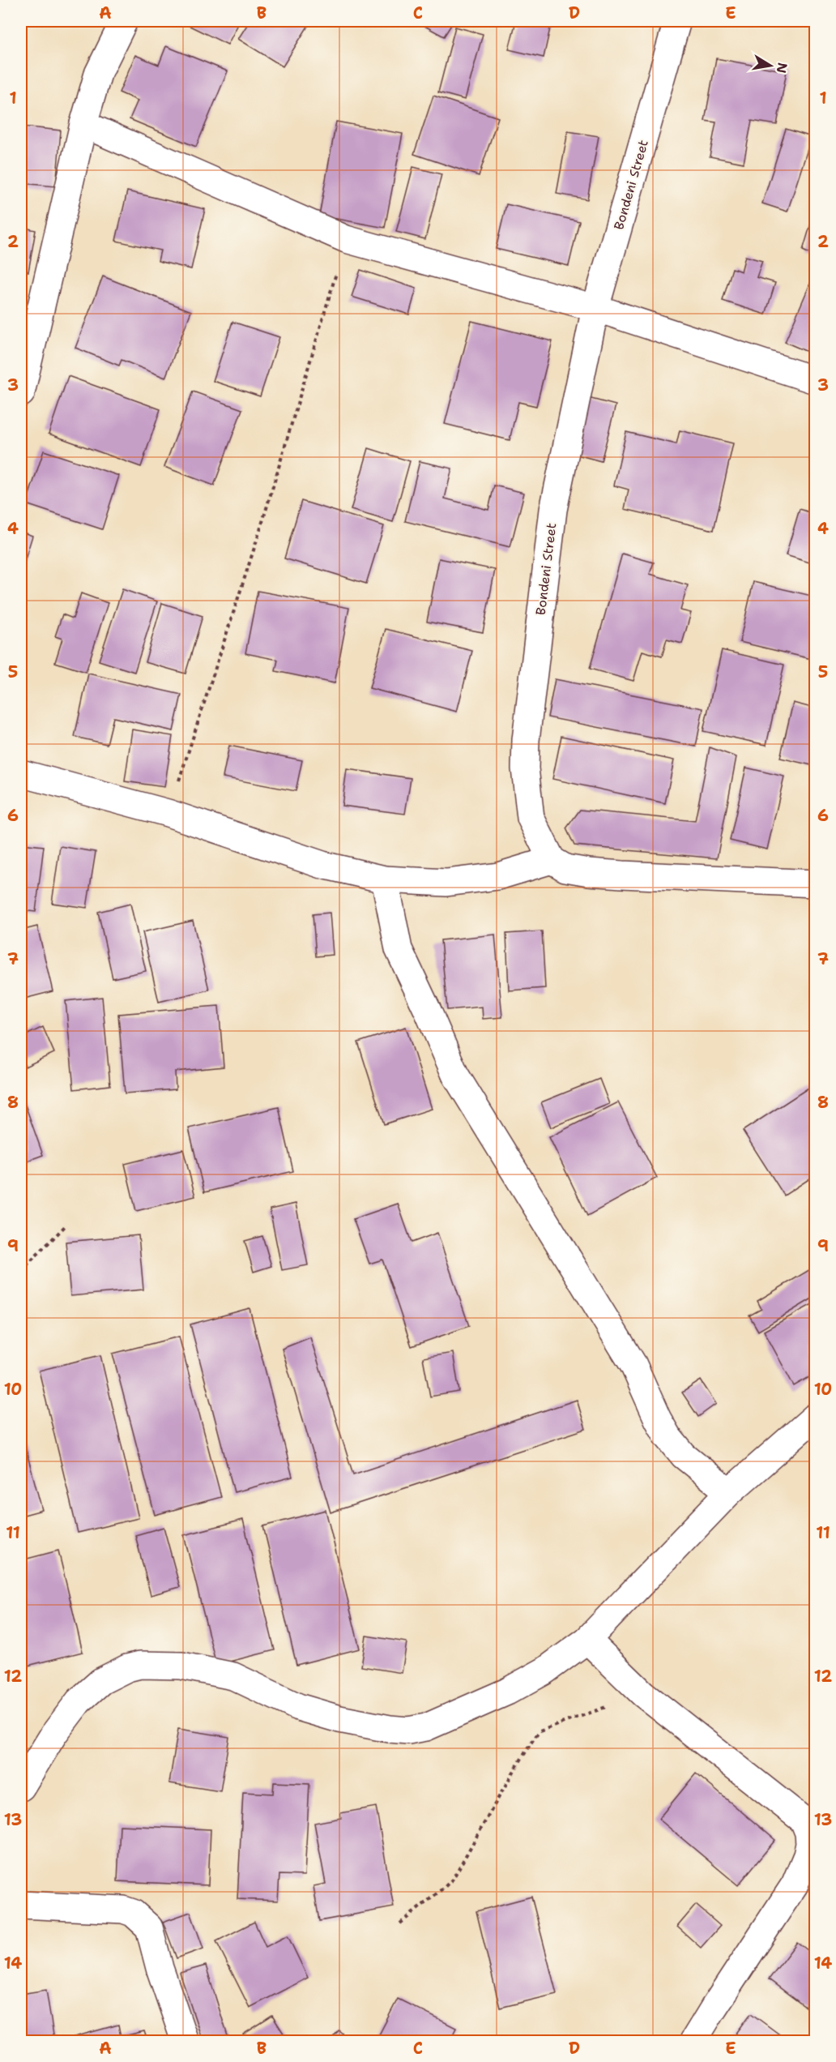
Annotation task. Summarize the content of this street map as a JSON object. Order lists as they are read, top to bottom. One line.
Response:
{"streets":{"street":["Bondeni Street"]},"north":"right","grid":{"columns":["A","B","C","D","E"],"rows":["1","2","3","4","5","6","7","8","9","10","11","12","13","14"]}}
